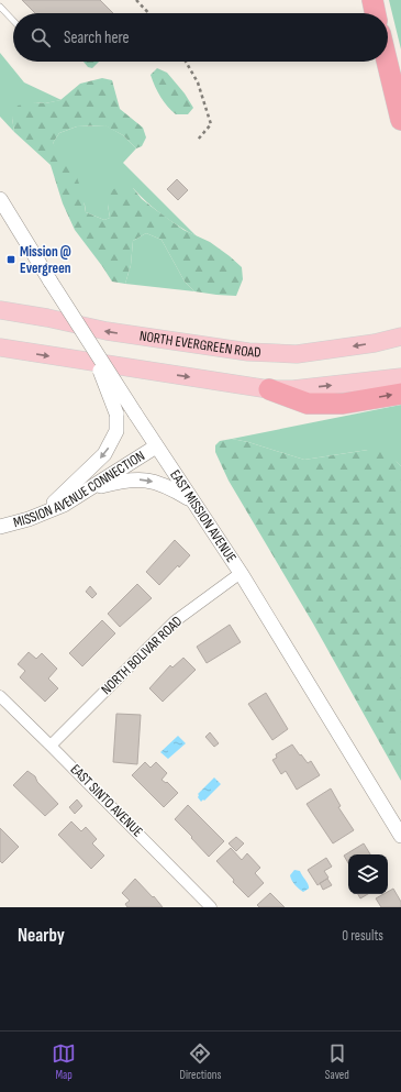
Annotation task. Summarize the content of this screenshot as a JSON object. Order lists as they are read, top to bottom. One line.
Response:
{"streets":{"main road":["NORTH EVERGREEN ROAD"],"street":["MISSION AVENUE CONNECTION","EAST MISSION AVENUE","NORTH BOLIVAR ROAD","EAST SINTO AVENUE"]},"crossings":[["MISSION AVENUE CONNECTION","EAST MISSION AVENUE"],["EAST MISSION AVENUE","NORTH BOLIVAR ROAD"],["NORTH BOLIVAR ROAD","EAST SINTO AVENUE"]],"places":{"transit":["Mission @ Evergreen"]},"page":{"search":"Search here","heading":["Nearby","0 results"],"nav":["Map","Directions","Saved"]}}
